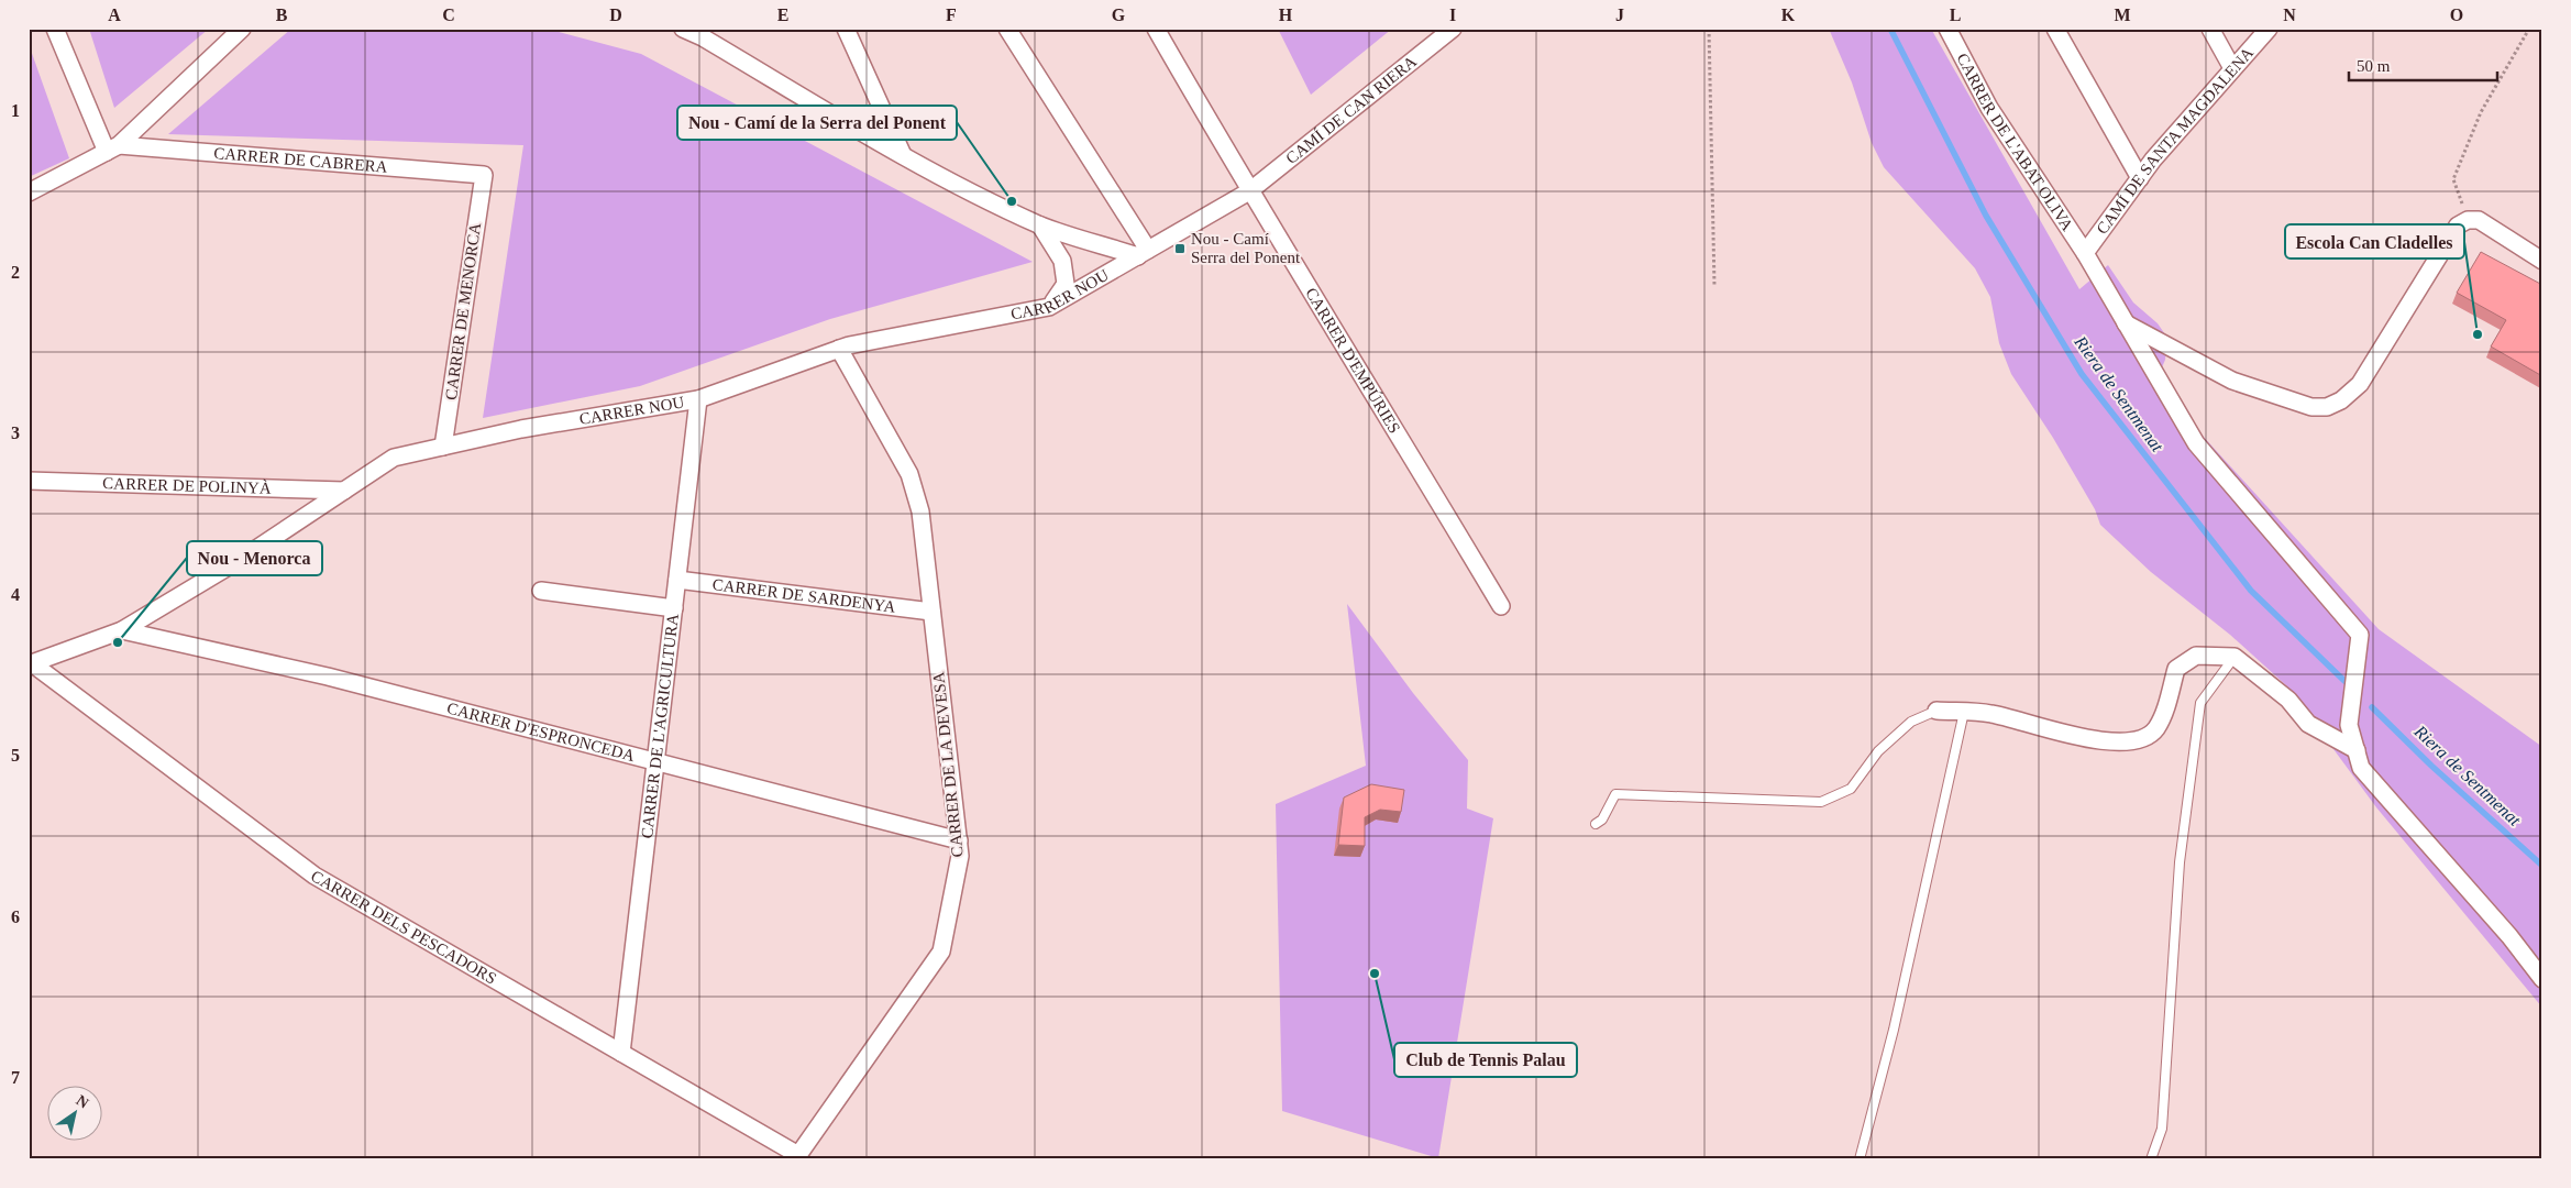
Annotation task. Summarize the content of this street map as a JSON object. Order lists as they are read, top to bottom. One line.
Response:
{"streets":{"street":["CAMÍ DE CAN RIERA","CAMÍ DE SANTA MAGDALENA","CARRER DE L'ABAT OLIVA","CARRER DE CABRERA","CARRER NOU","CARRER DE MENORCA","CARRER D'EMPÚRIES","CARRER DE POLINYÀ","CARRER DE SARDENYA","CARRER DE L'AGRICULTURA","CARRER D'ESPRONCEDA","CARRER DE LA DEVESA","CARRER DELS PESCADORS"]},"crossings":[["CAMÍ DE CAN RIERA","CARRER NOU"],["CAMÍ DE CAN RIERA","CARRER D'EMPÚRIES"],["CAMÍ DE SANTA MAGDALENA","CARRER DE L'ABAT OLIVA"],["CARRER DE CABRERA","CARRER DE MENORCA"],["CARRER NOU","CARRER DE MENORCA"],["CARRER NOU","CARRER D'EMPÚRIES"],["CARRER NOU","CARRER DE POLINYÀ"],["CARRER NOU","CARRER DE L'AGRICULTURA"],["CARRER NOU","CARRER D'ESPRONCEDA"],["CARRER NOU","CARRER DE LA DEVESA"],["CARRER NOU","CARRER DELS PESCADORS"],["CARRER DE SARDENYA","CARRER DE L'AGRICULTURA"],["CARRER DE SARDENYA","CARRER DE LA DEVESA"],["CARRER DE L'AGRICULTURA","CARRER D'ESPRONCEDA"],["CARRER DE L'AGRICULTURA","CARRER DELS PESCADORS"],["CARRER D'ESPRONCEDA","CARRER DE LA DEVESA"],["CARRER DE LA DEVESA","CARRER DELS PESCADORS"]],"water":["Riera de Sentmenat"],"places":{"other":["Nou - Camí de la Serra del Ponent","Escola Can Cladelles","Nou - Menorca","Club de Tennis Palau"],"transit":["Nou - Camí Serra del Ponent"]},"scale_bar":"50 m","north":"top right","grid":{"columns":["A","B","C","D","E","F","G","H","I","J","K","L","M","N","O"],"rows":["1","2","3","4","5","6","7"]}}
